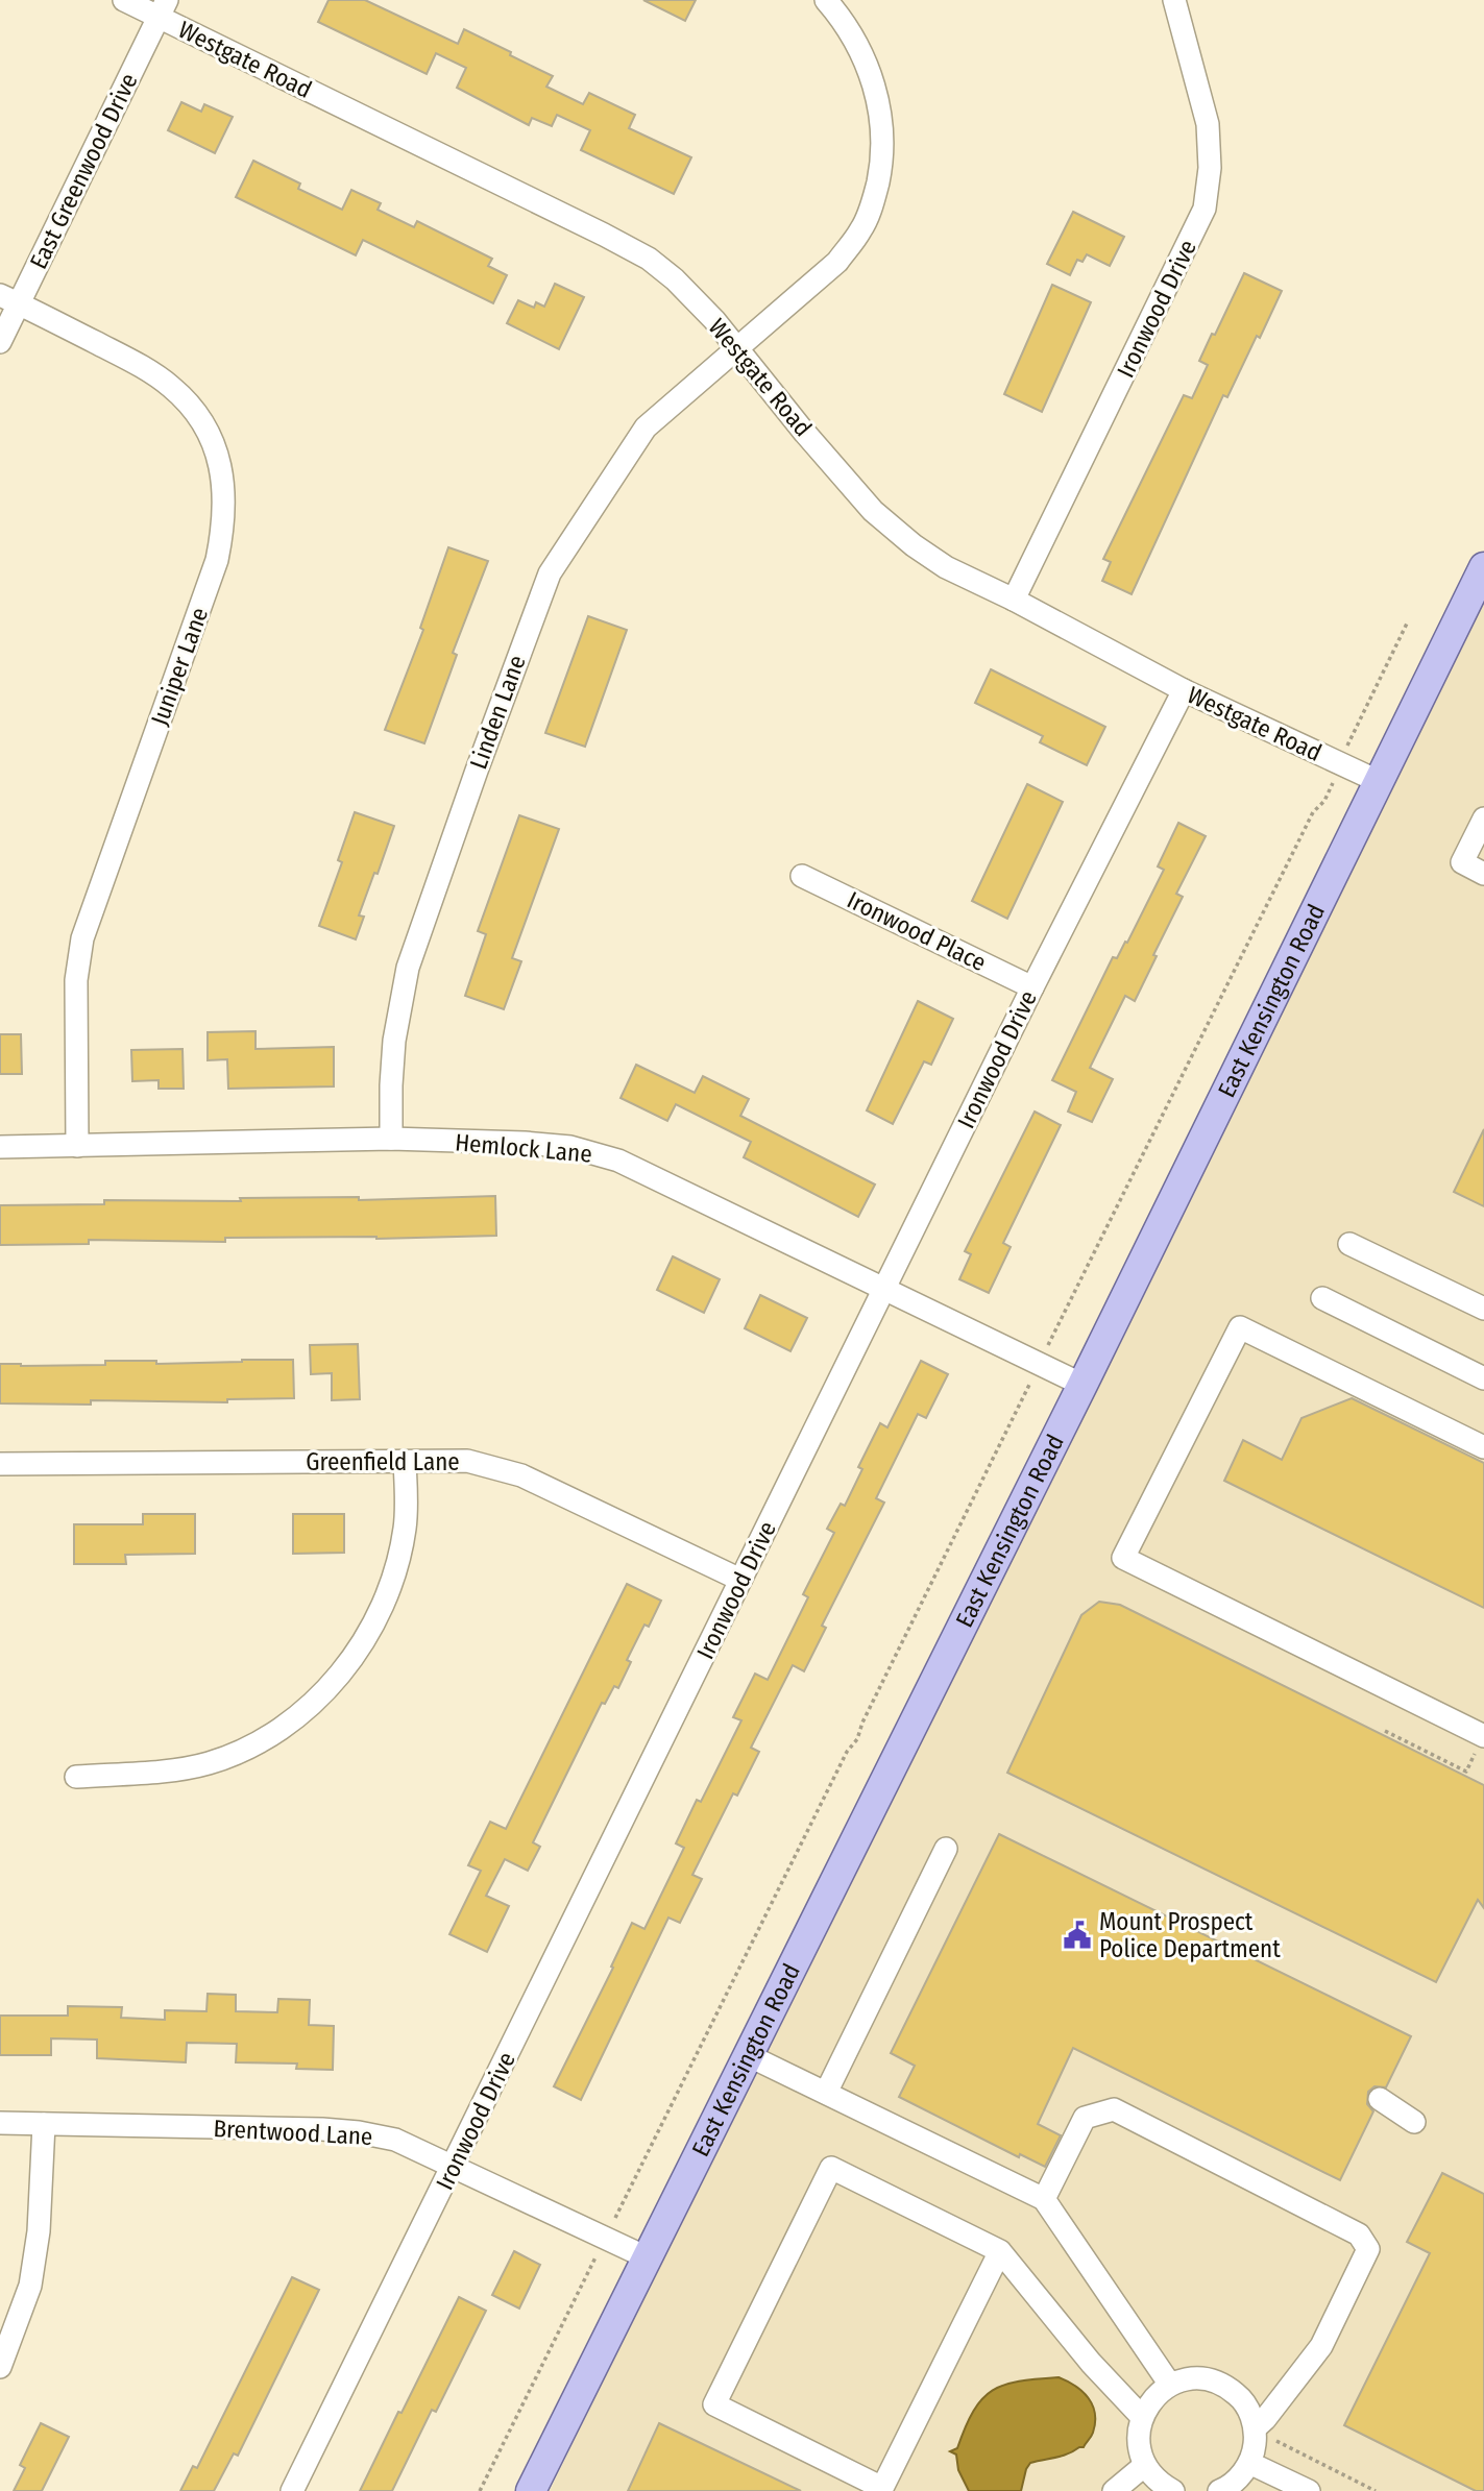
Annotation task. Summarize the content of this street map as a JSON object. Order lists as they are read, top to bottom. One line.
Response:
{"streets":{"main road":["East Kensington Road"],"street":["Westgate Road","East Greenwood Drive","Ironwood Drive","Juniper Lane","Linden Lane","Ironwood Place","Hemlock Lane","Greenfield Lane","Brentwood Lane"]},"crossings":[["Westgate Road","East Greenwood Drive"],["Westgate Road","Ironwood Drive"],["Westgate Road","Linden Lane"],["Westgate Road","East Kensington Road"],["East Greenwood Drive","Juniper Lane"],["Ironwood Drive","Ironwood Place"],["Ironwood Drive","Hemlock Lane"],["Ironwood Drive","Greenfield Lane"],["Ironwood Drive","Brentwood Lane"],["Juniper Lane","Hemlock Lane"],["Linden Lane","Hemlock Lane"],["East Kensington Road","Hemlock Lane"],["East Kensington Road","Brentwood Lane"]],"places":{"public building":["Mount Prospect Police Department"]}}
